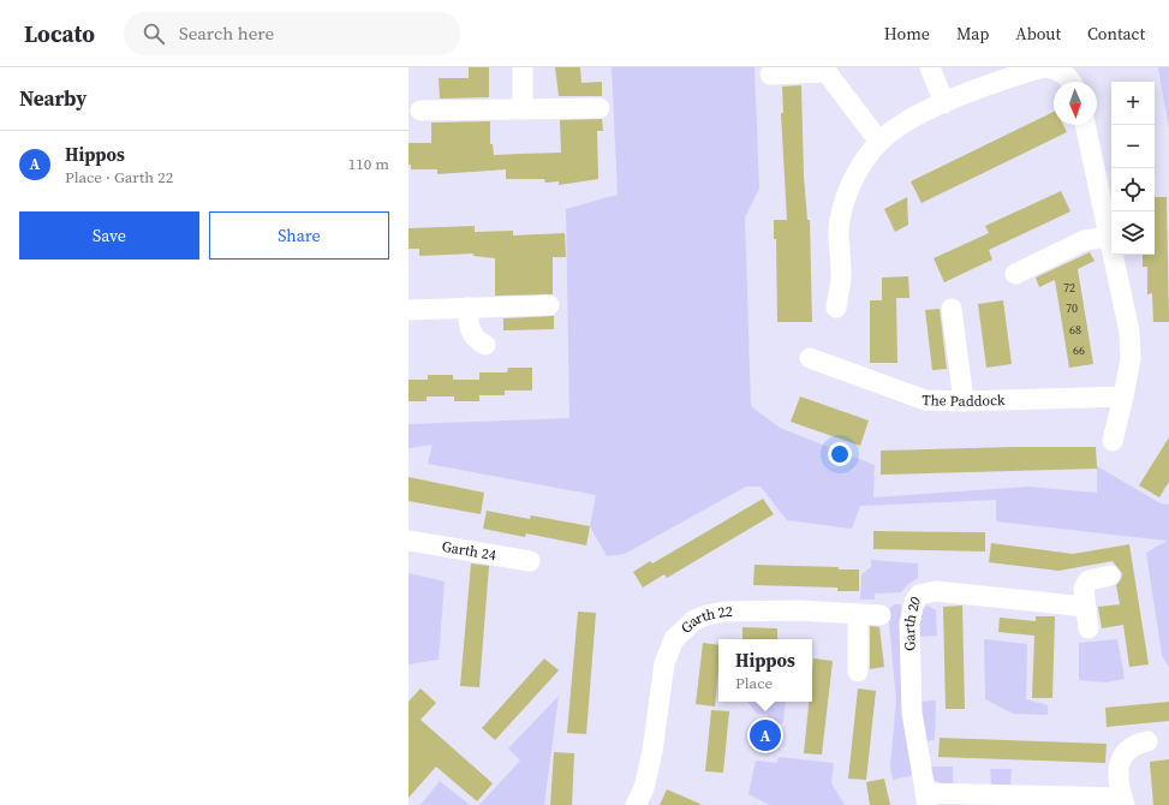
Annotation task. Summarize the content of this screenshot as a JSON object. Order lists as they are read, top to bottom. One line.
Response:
{"streets":{"street":["The Paddock","Garth 24","Garth 22","Garth 20"]},"house_numbers":["72","70","68","66"],"north":"bottom","page":{"header":"Locato","search":"Search here","nav":["Home","Map","About","Contact"],"heading":"Nearby","map_buttons":["+","−"],"list":[{"mark":"A","name":"Hippos","note":"Place · Garth 22","value":"110 m"}],"buttons":["Save","Share"],"popup":["Hippos","Place"],"pins":"A"}}
